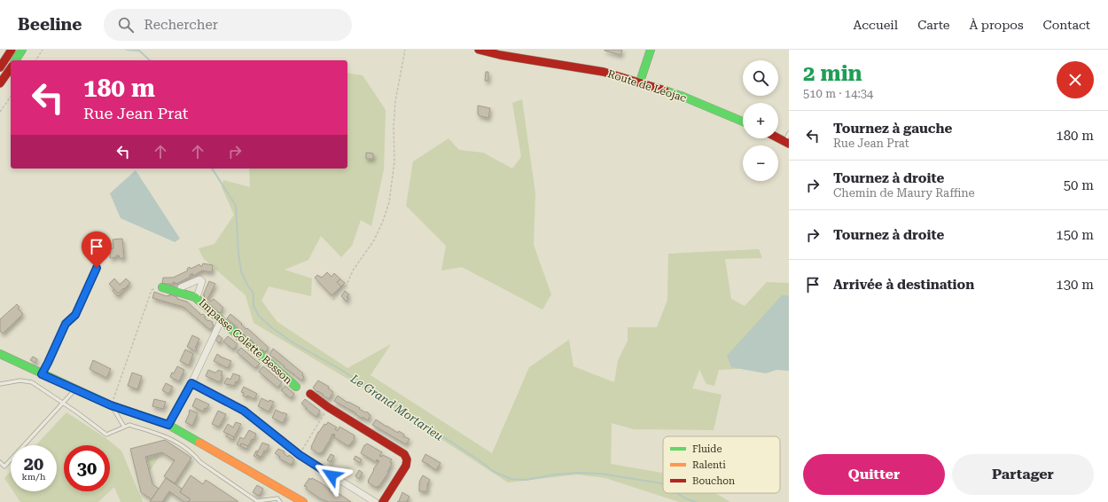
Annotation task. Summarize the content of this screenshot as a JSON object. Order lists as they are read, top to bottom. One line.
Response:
{"streets":{"main road":["Route de Léojac","Impasse Colette Besson"]},"water":["Le Grand Mortarieu"],"legend":["Fluide","Ralenti","Bouchon"],"page":{"header":"Beeline","search":"Rechercher","nav":["Accueil","Carte","À propos","Contact"],"heading":["2 min","510 m · 14:34"],"map_buttons":["+","−"],"turn":["180 m","Rue Jean Prat"],"list":[{"name":"Tournez à gauche","note":"Rue Jean Prat","value":"180 m"},{"name":"Tournez à droite","note":"Chemin de Maury Raffine","value":"50 m"},{"name":"Tournez à droite","value":"150 m"},{"name":"Arrivée à destination","value":"130 m"}],"speed":"20 km/h","limit":"30","buttons":["Quitter","Partager"]}}
